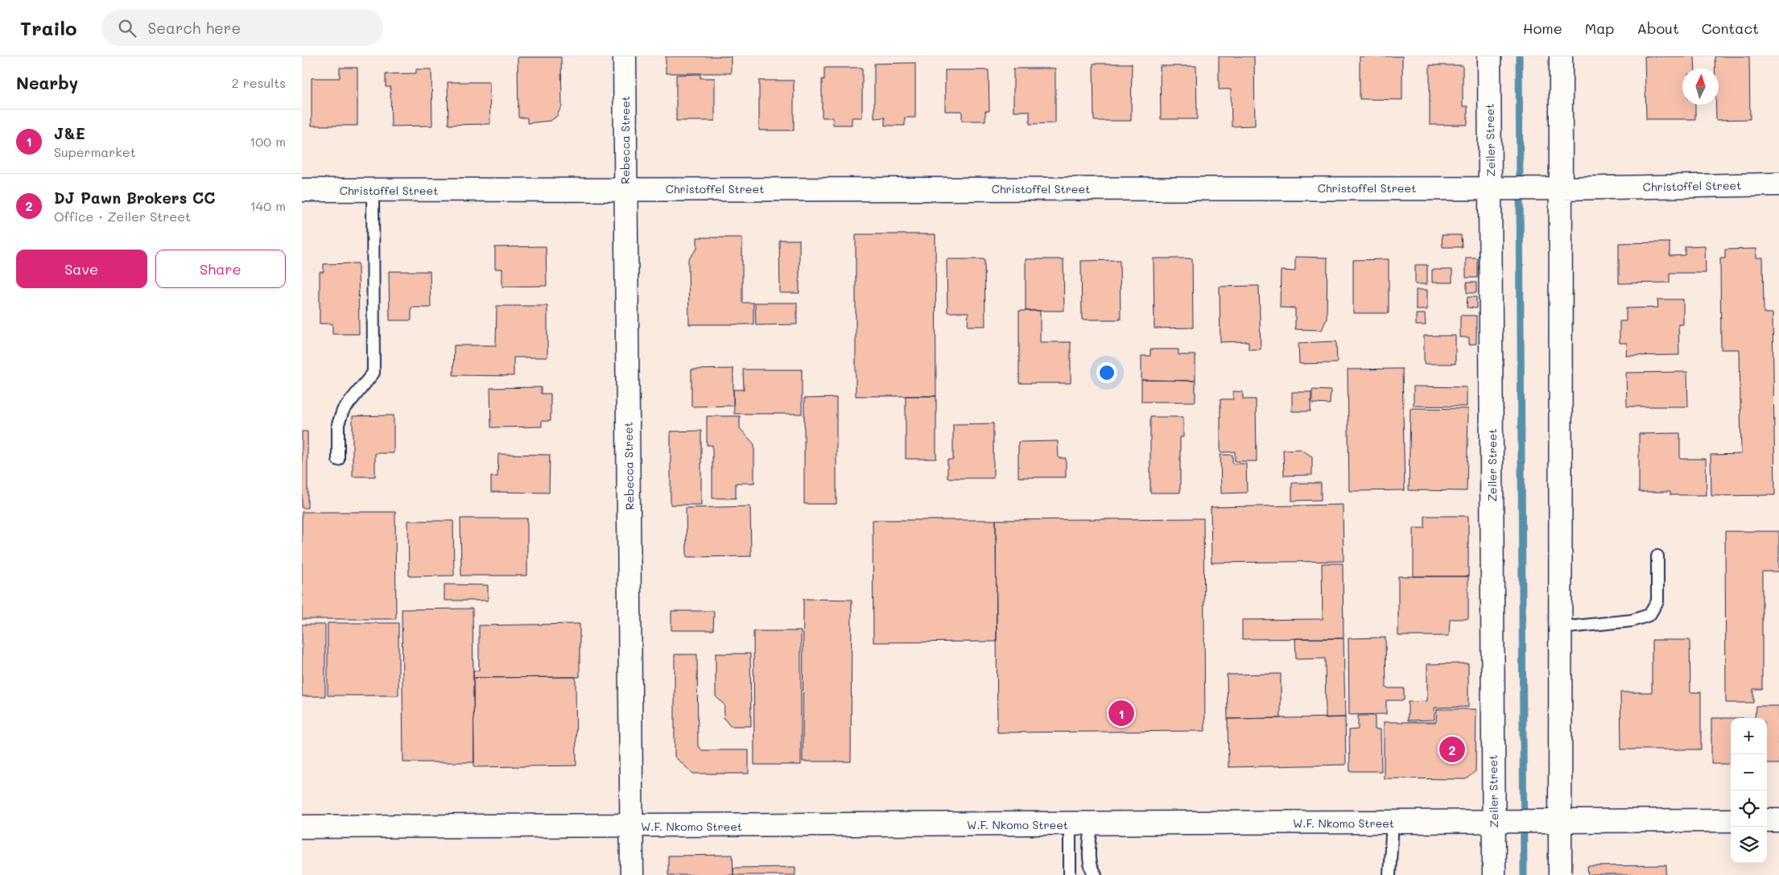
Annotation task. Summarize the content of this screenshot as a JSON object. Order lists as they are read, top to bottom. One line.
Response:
{"streets":{"street":["Rebecca Street","Zeiler Street","Christoffel Street","W.F. Nkomo Street"]},"crossings":[["Rebecca Street","Christoffel Street"],["Rebecca Street","W.F. Nkomo Street"],["Zeiler Street","Christoffel Street"],["Zeiler Street","W.F. Nkomo Street"]],"north":"top","page":{"header":"Trailo","search":"Search here","nav":["Home","Map","About","Contact"],"heading":["Nearby","2 results"],"list":[{"mark":"1","name":"J&E","note":"Supermarket","value":"100 m"},{"mark":"2","name":"DJ Pawn Brokers CC","note":"Office · Zeiler Street","value":"140 m"}],"buttons":["Save","Share"],"pins":["1","2"],"map_buttons":["+","−"]}}
